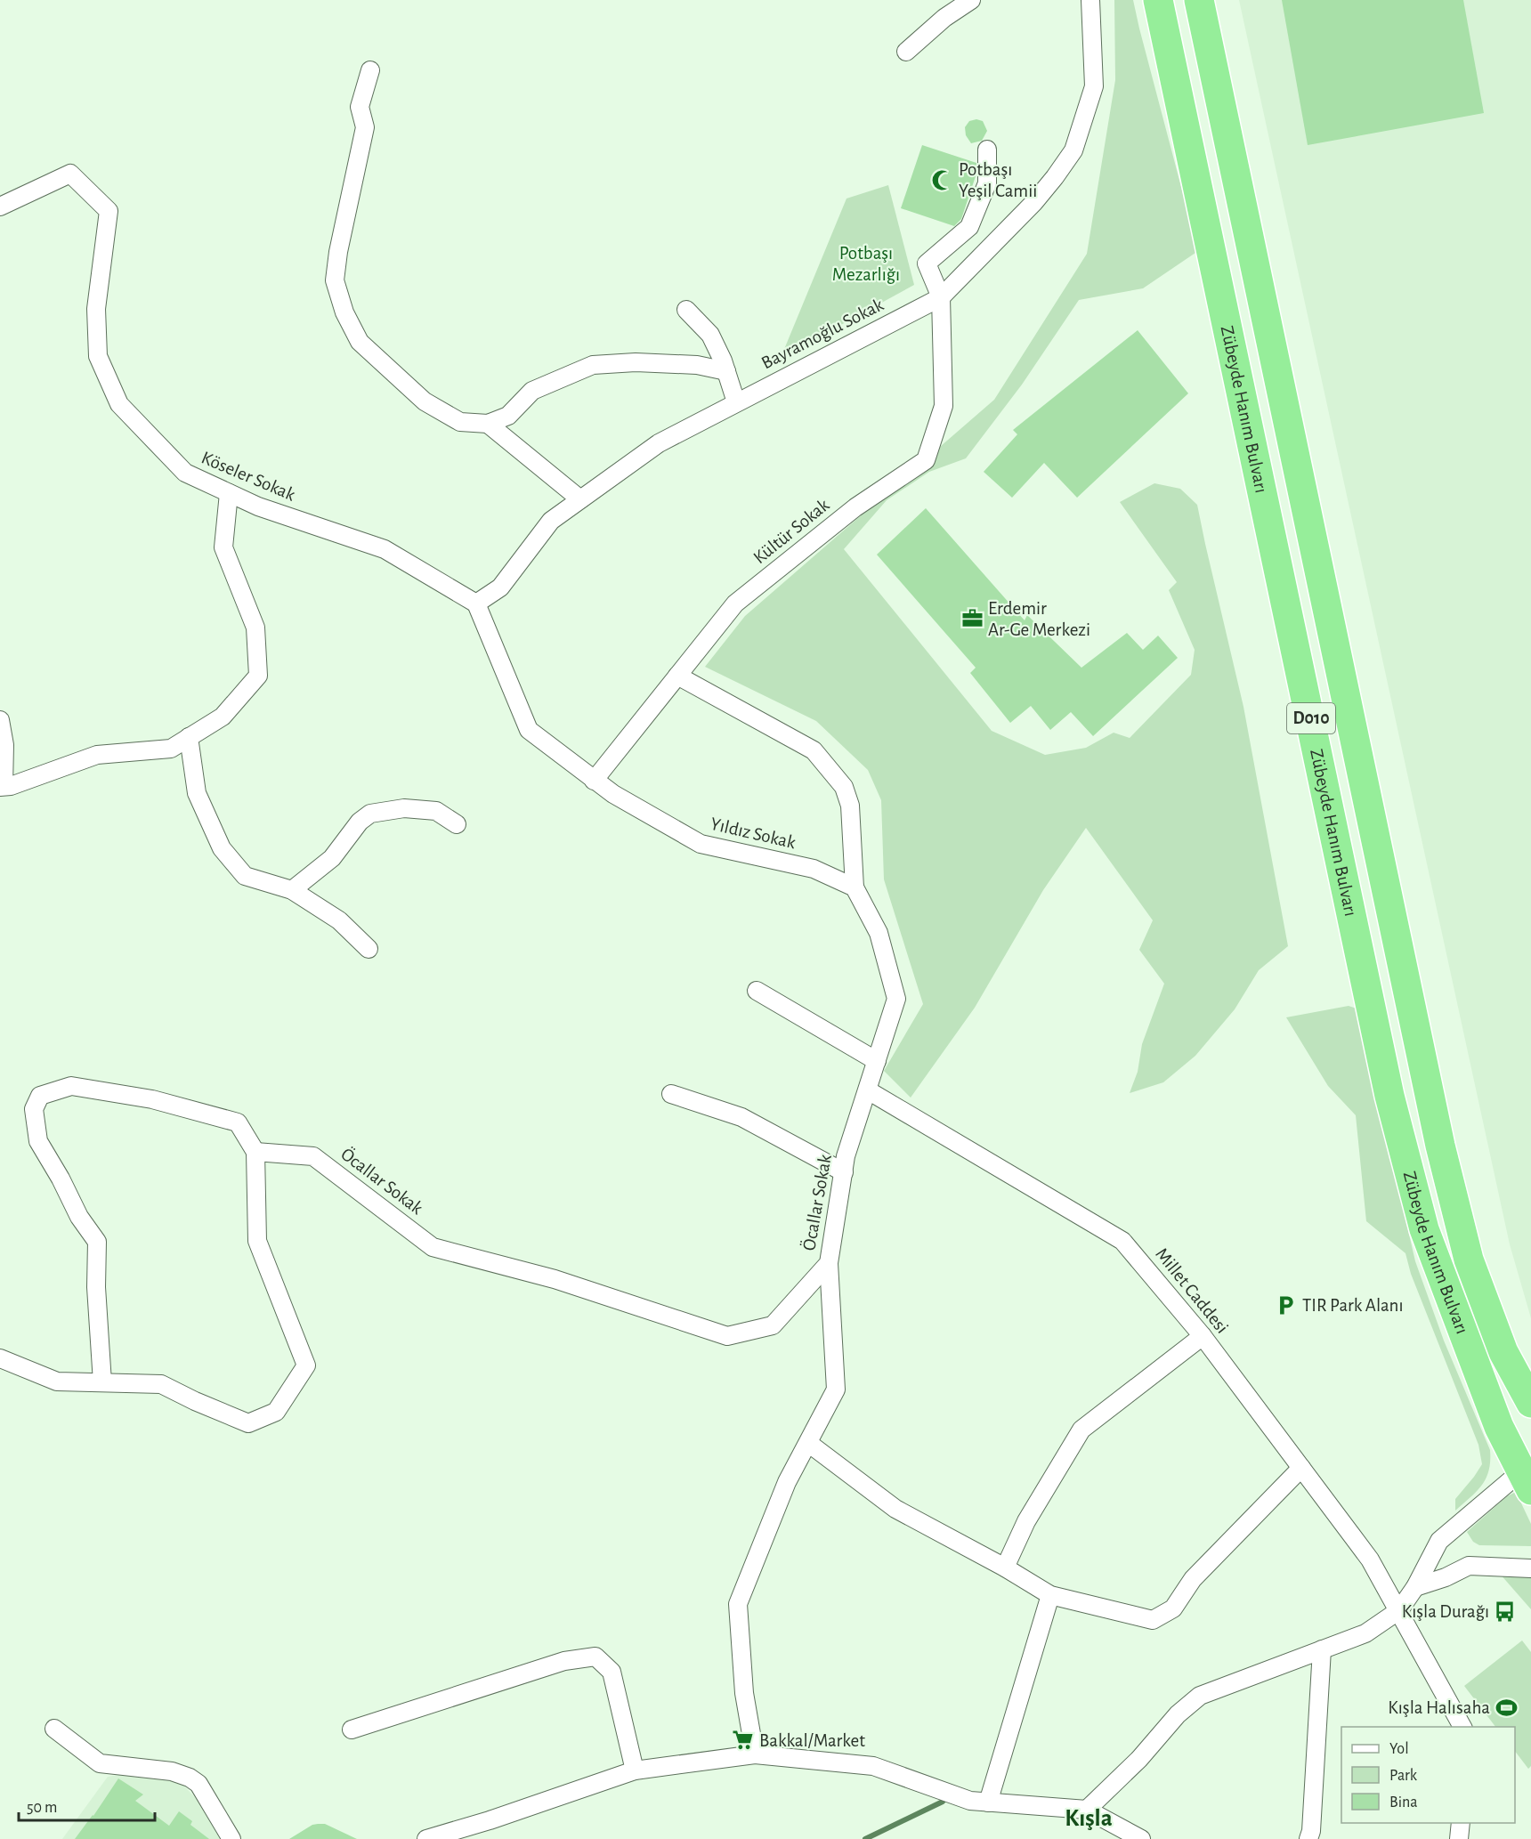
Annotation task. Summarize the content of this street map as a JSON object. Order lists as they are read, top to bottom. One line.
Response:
{"streets":{"highway":["Zübeyde Hanım Bulvarı","D010"],"street":["Bayramoğlu Sokak","Köseler Sokak","Kültür Sokak","Yıldız Sokak","Öcallar Sokak","Millet Caddesi"]},"crossings":[["Bayramoğlu Sokak","Köseler Sokak"],["Bayramoğlu Sokak","Kültür Sokak"],["Bayramoğlu Sokak","Yıldız Sokak"],["Köseler Sokak","Yıldız Sokak"],["Kültür Sokak","Yıldız Sokak"],["Öcallar Sokak","Millet Caddesi"]],"districts":["Kışla"],"parks":["Potbaşı Mezarlığı"],"places":{"mosque":["Potbaşı Yeşil Camii"],"office":["Erdemir Ar-Ge Merkezi"],"parking":["TIR Park Alanı"],"bus stop":["Kışla Durağı"],"sports":["Kışla Halısaha"],"supermarket":["Bakkal/Market"]},"legend":["Yol","Park","Bina"],"scale_bar":"50 m"}
